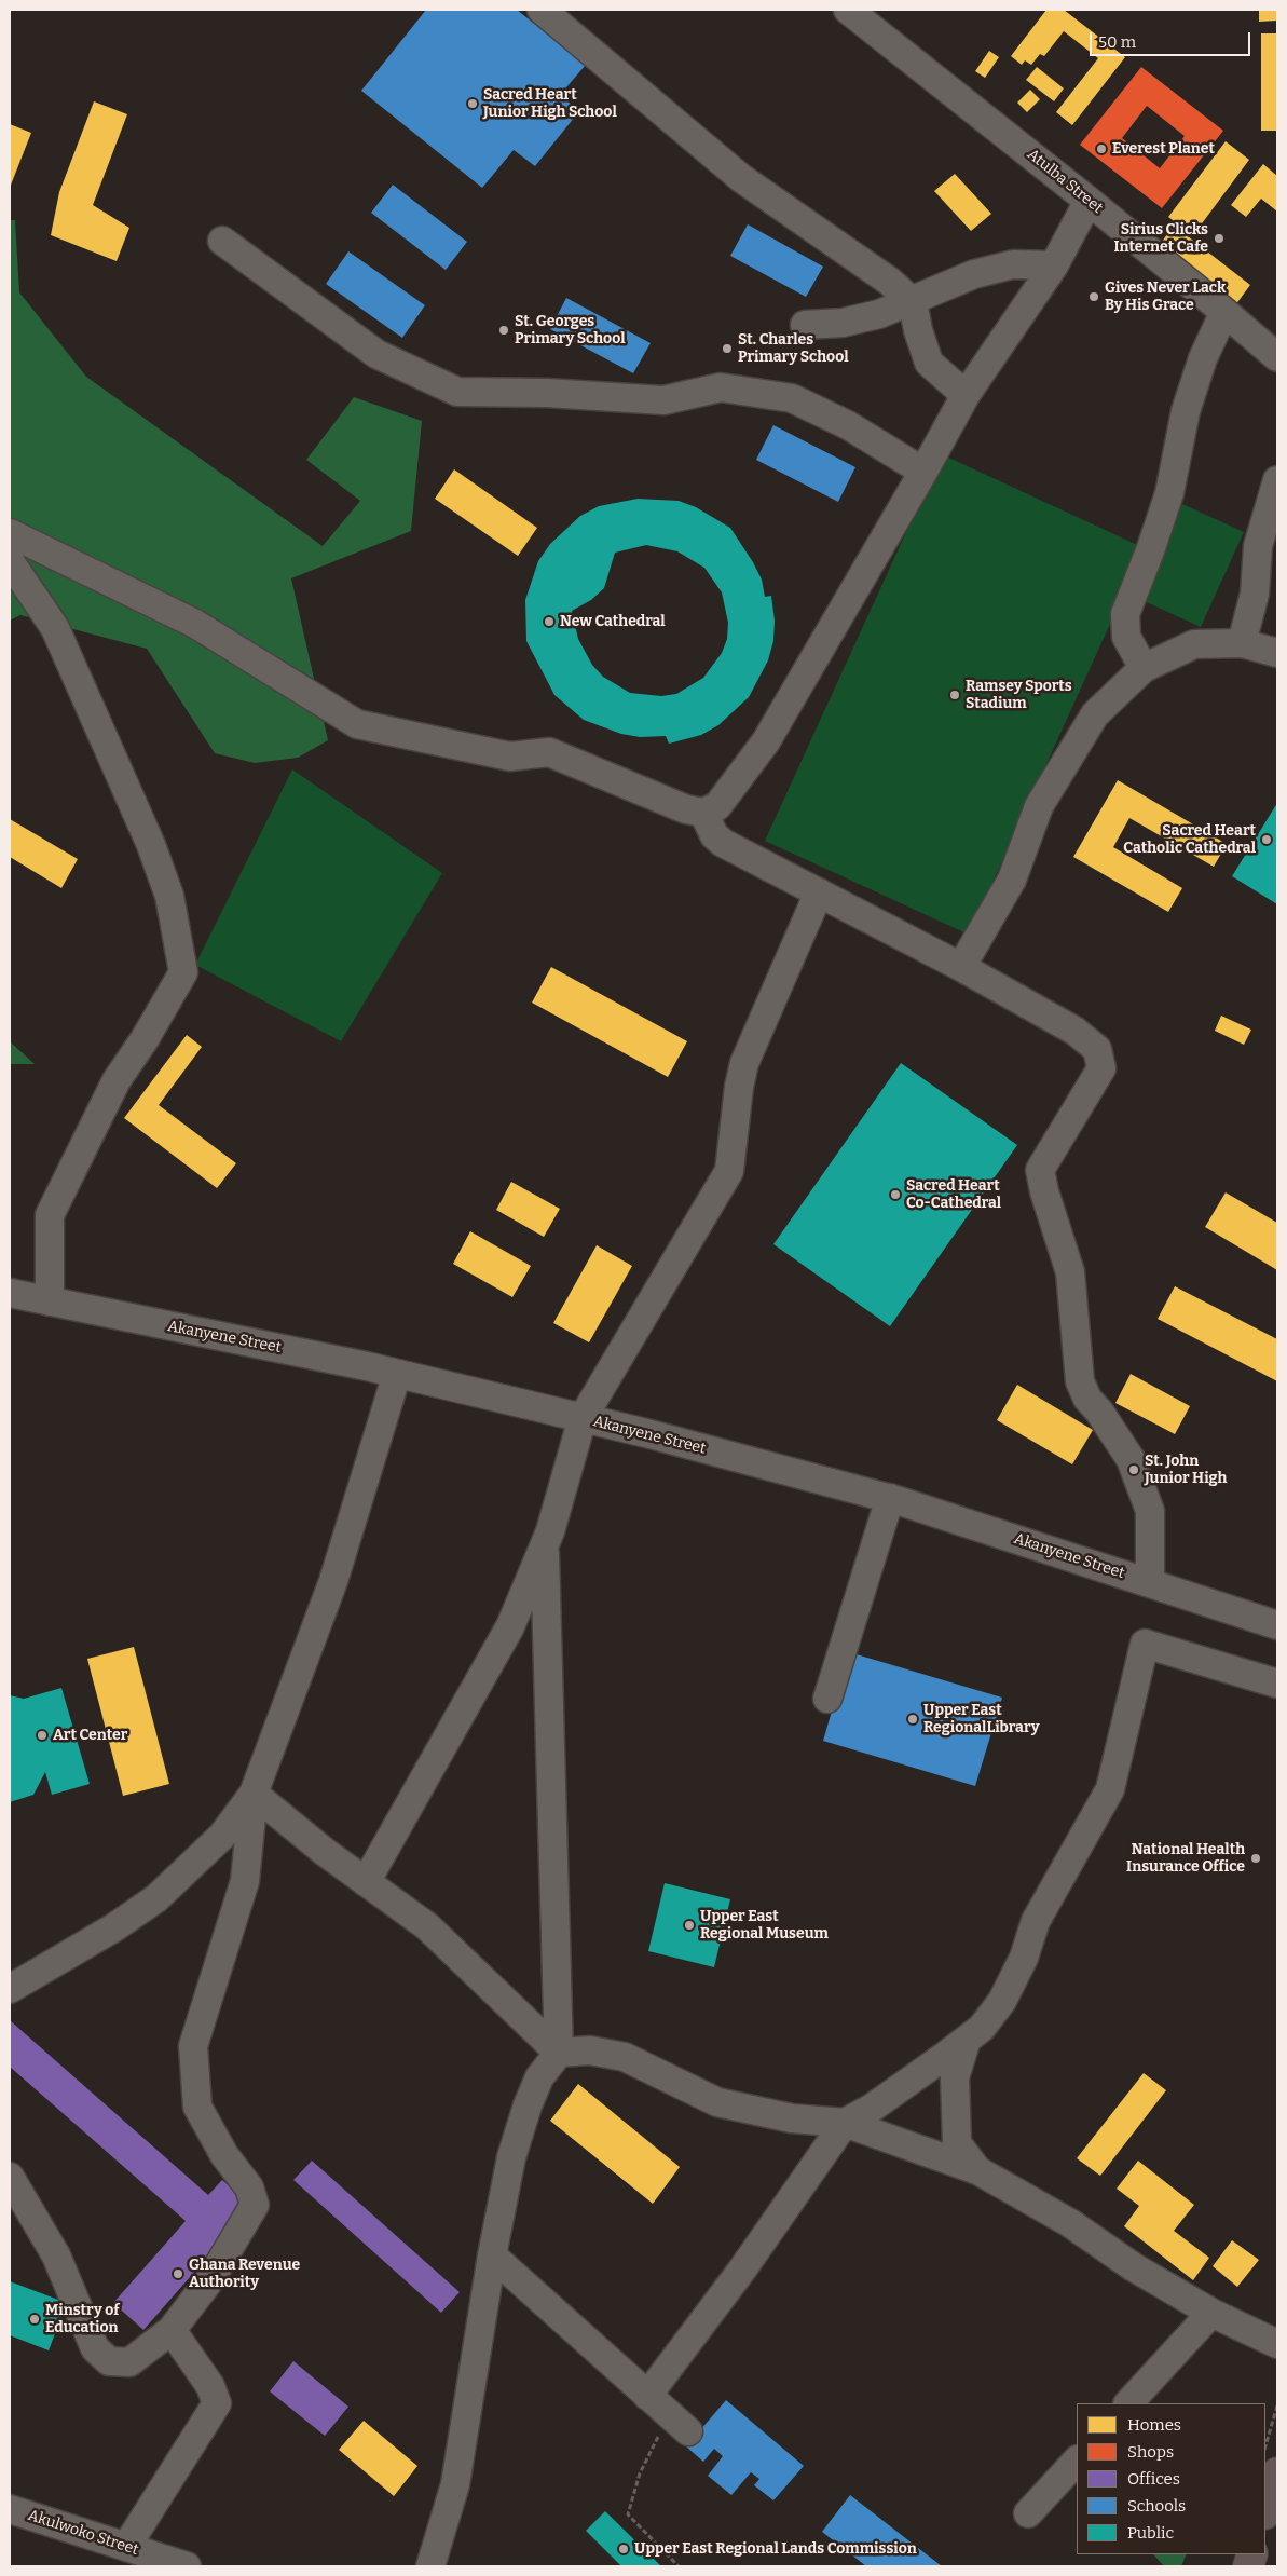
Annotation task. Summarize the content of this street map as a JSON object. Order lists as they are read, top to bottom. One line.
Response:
{"streets":{"street":["Atulba Street","Akanyene Street","Akulwoko Street"]},"places":["Sacred Heart Junior High School","Everest Planet","Sirius Clicks Internet Cafe","Gives Never Lack By His Grace","St. Georges Primary School","St. Charles Primary School","New Cathedral","Ramsey Sports Stadium","Sacred Heart Catholic Cathedral","Sacred Heart Co-Cathedral","St. John Junior High","Upper East RegionalLibrary","Art Center","National Health Insurance Office","Upper East Regional Museum","Ghana Revenue Authority","Minstry of Education","Upper East Regional Lands Commission"],"legend":["Homes","Shops","Offices","Schools","Public"],"scale_bar":"50 m"}
